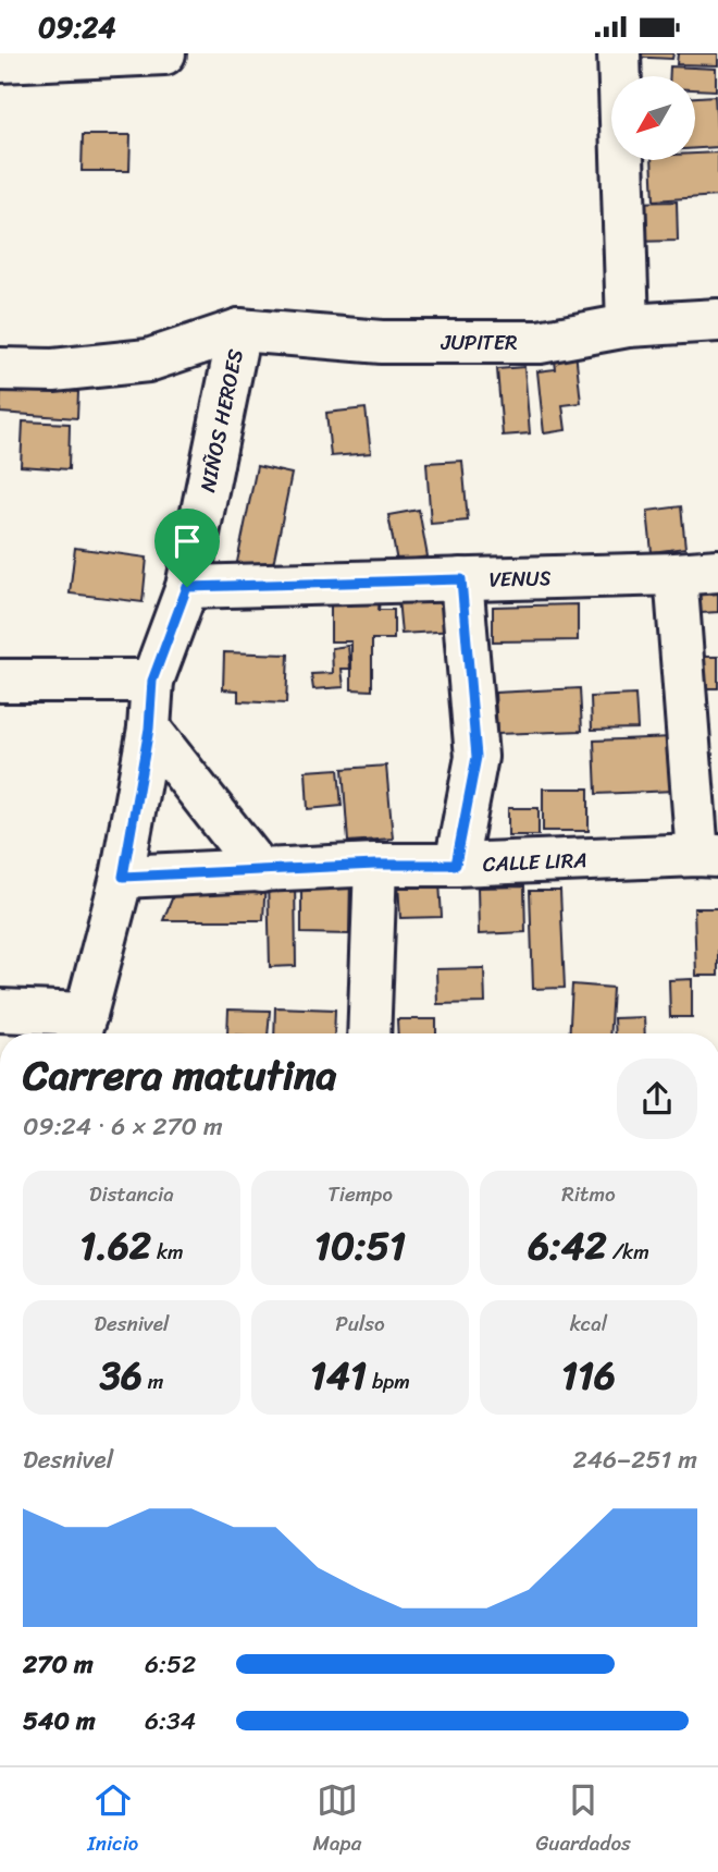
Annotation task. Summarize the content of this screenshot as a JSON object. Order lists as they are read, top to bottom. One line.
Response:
{"streets":{"street":["JUPITER","NIÑOS HEROES","VENUS","CALLE LIRA"]},"crossings":[["JUPITER","NIÑOS HEROES"],["NIÑOS HEROES","VENUS"],["NIÑOS HEROES","CALLE LIRA"]],"north":"bottom left","page":{"status":"09:24","heading":["Carrera matutina","09:24 · 6 × 270 m"],"stats":[["Distancia","1.62 km"],["Tiempo","10:51"],["Ritmo","6:42 /km"],["Desnivel","36 m"],["Pulso","141 bpm"],["kcal","116"]],"chart":["Desnivel","246–251 m"],"list":[{"name":"270 m","note":"6:52"},{"name":"540 m","note":"6:34"}],"tabs":["Inicio","Mapa","Guardados"]}}
